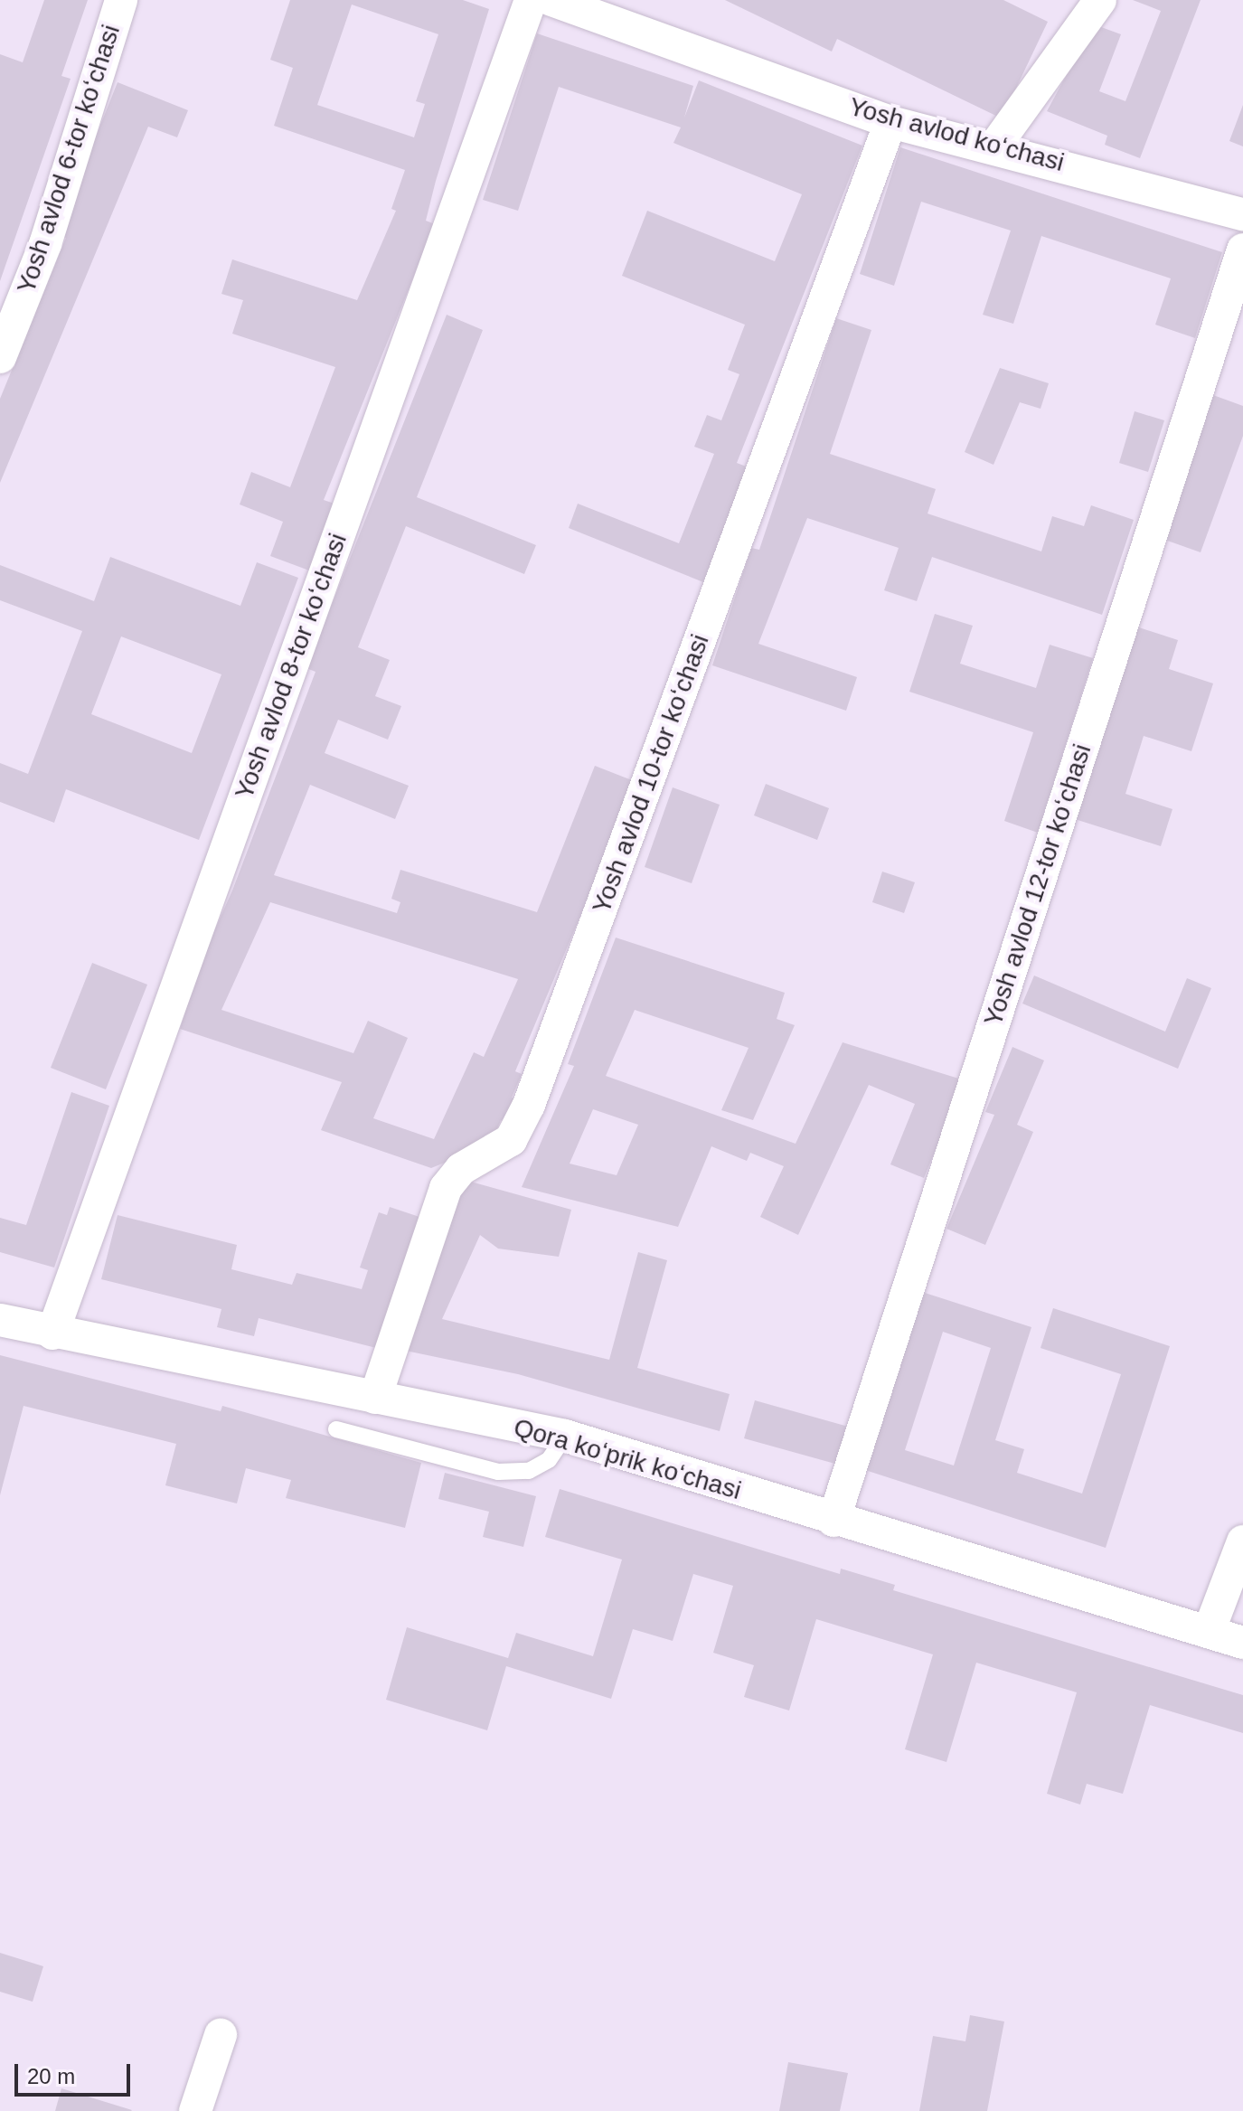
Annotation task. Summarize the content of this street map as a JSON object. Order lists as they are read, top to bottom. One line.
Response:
{"streets":{"street":["Yosh avlod koʻchasi","Yosh avlod 6-tor koʻchasi","Yosh avlod 8-tor koʻchasi","Yosh avlod 10-tor koʻchasi","Yosh avlod 12-tor koʻchasi","Qora koʻprik koʻchasi"]},"crossings":[["Yosh avlod koʻchasi","Yosh avlod 10-tor koʻchasi"],["Yosh avlod 8-tor koʻchasi","Qora koʻprik koʻchasi"],["Yosh avlod 10-tor koʻchasi","Qora koʻprik koʻchasi"],["Yosh avlod 12-tor koʻchasi","Qora koʻprik koʻchasi"]],"scale_bar":"20 m"}
